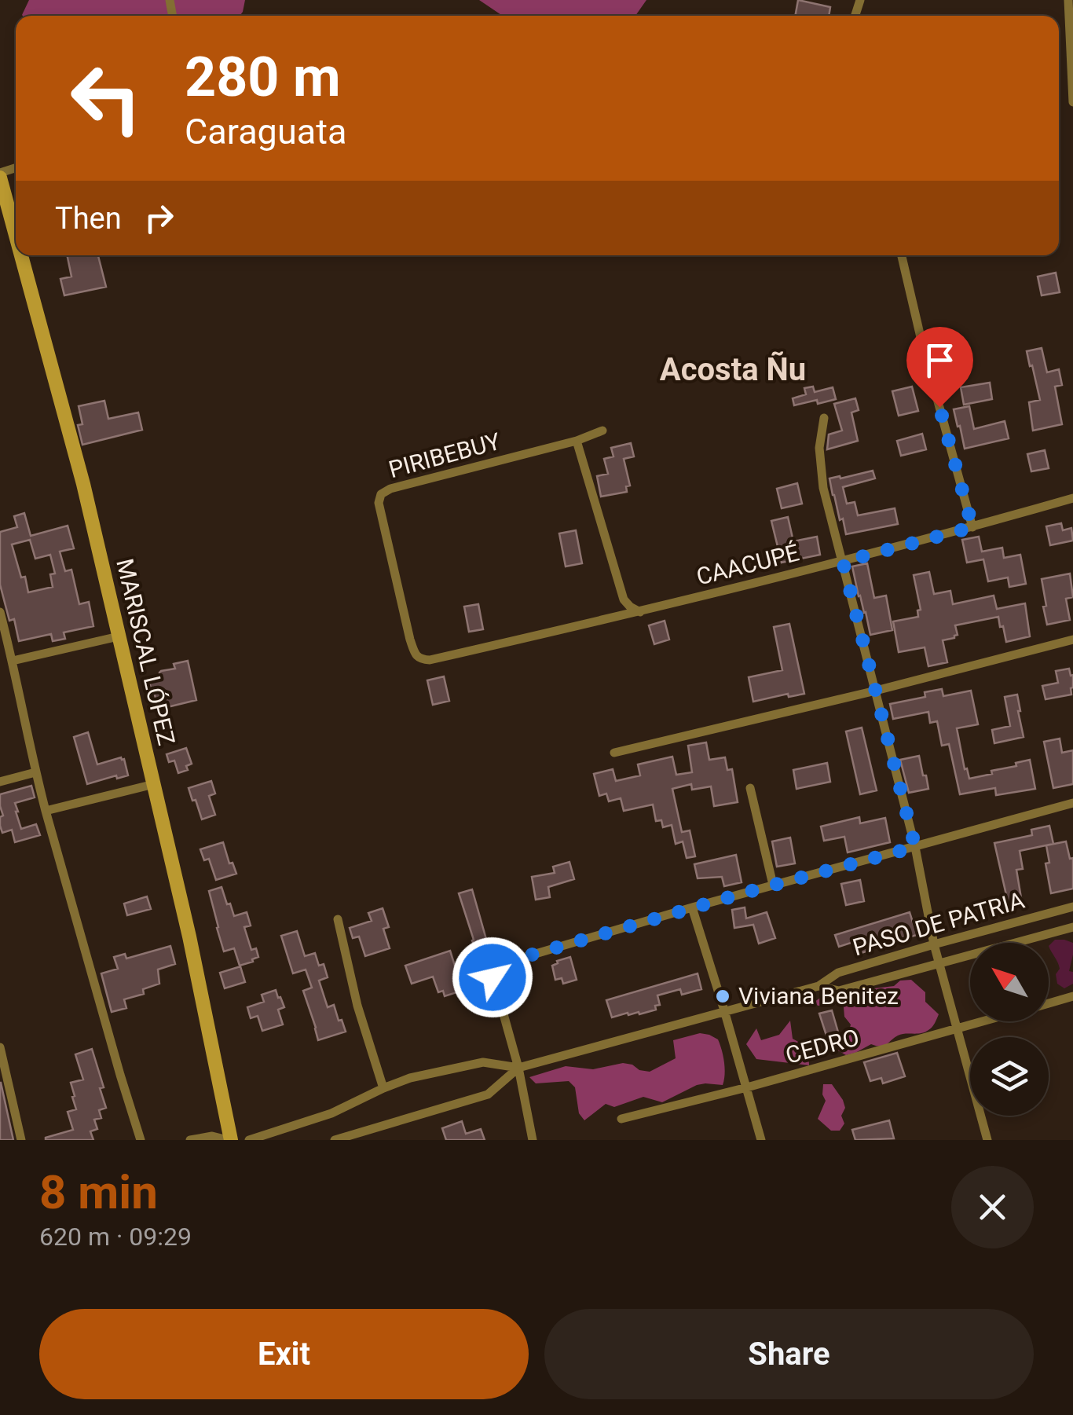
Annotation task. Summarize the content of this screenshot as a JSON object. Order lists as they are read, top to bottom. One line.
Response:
{"streets":{"street":["PIRIBEBUY","CAACUPÉ","MARISCAL LÓPEZ","PASO DE PATRIA","CEDRO"]},"crossings":[["PIRIBEBUY","CAACUPÉ"]],"districts":["Acosta Ñu"],"places":["Viviana Benitez"],"north":"top left","page":{"turn":["280 m","Caraguata"],"then":"Then","heading":["8 min","620 m · 09:29"],"buttons":["Exit","Share"]}}
